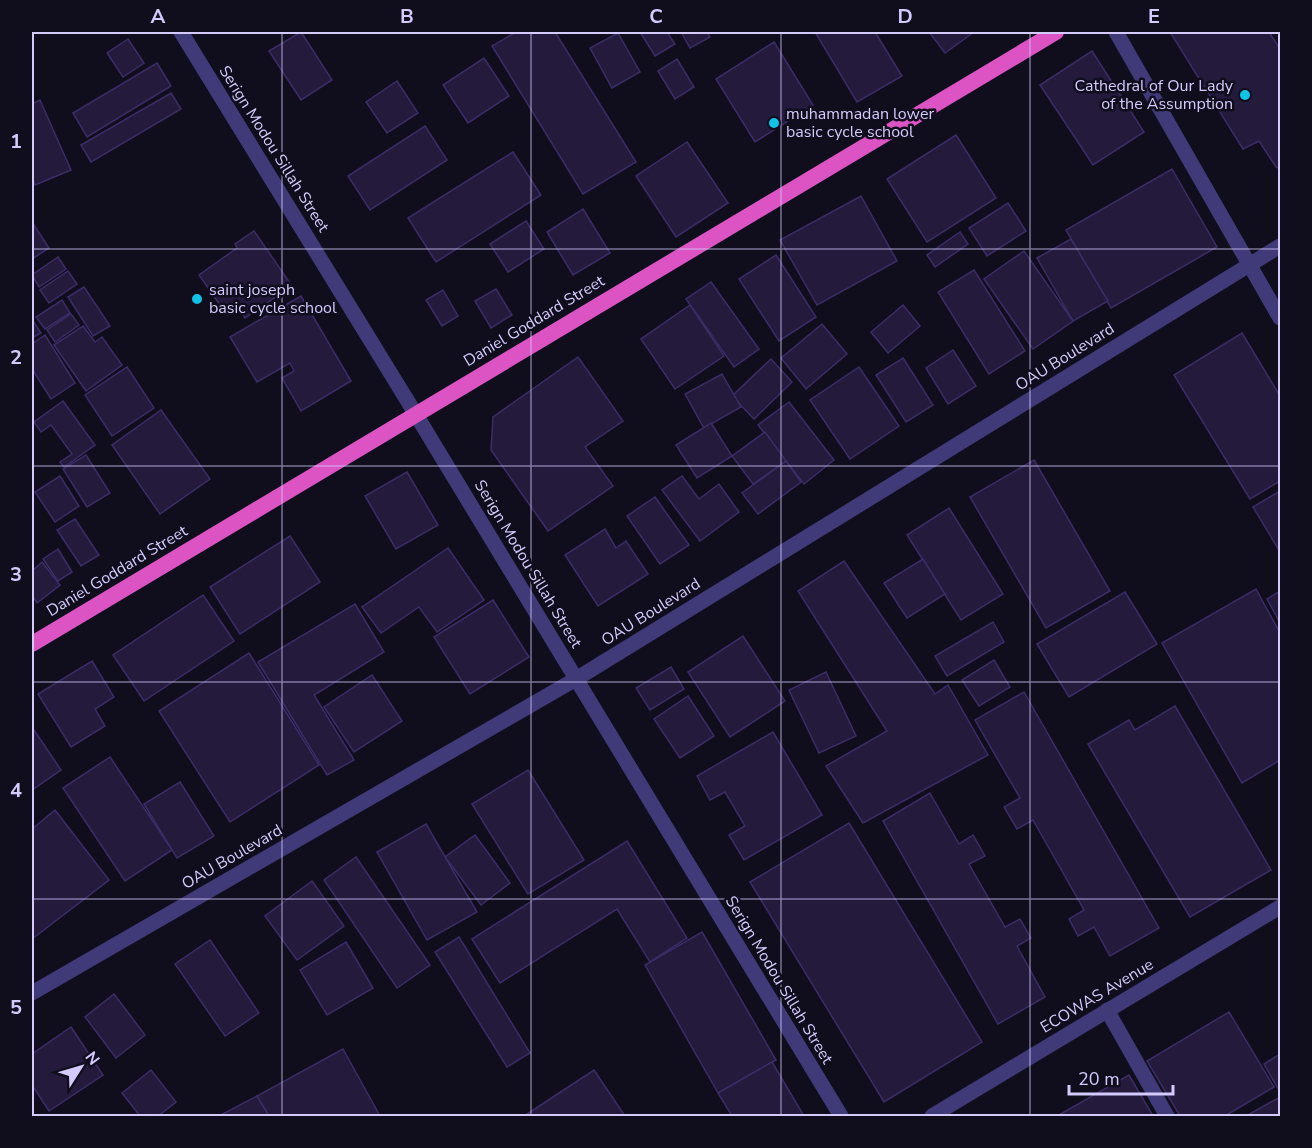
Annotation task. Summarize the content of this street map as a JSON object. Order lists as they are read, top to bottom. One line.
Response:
{"streets":{"highway":["Daniel Goddard Street"],"street":["Serign Modou Sillah Street","OAU Boulevard","ECOWAS Avenue"]},"crossings":[["Serign Modou Sillah Street","Daniel Goddard Street"],["Serign Modou Sillah Street","OAU Boulevard"]],"places":["Cathedral of Our Lady of the Assumption","muhammadan lower basic cycle school","saint joseph basic cycle school"],"scale_bar":"20 m","north":"top right","grid":{"columns":["A","B","C","D","E"],"rows":["1","2","3","4","5"]}}
